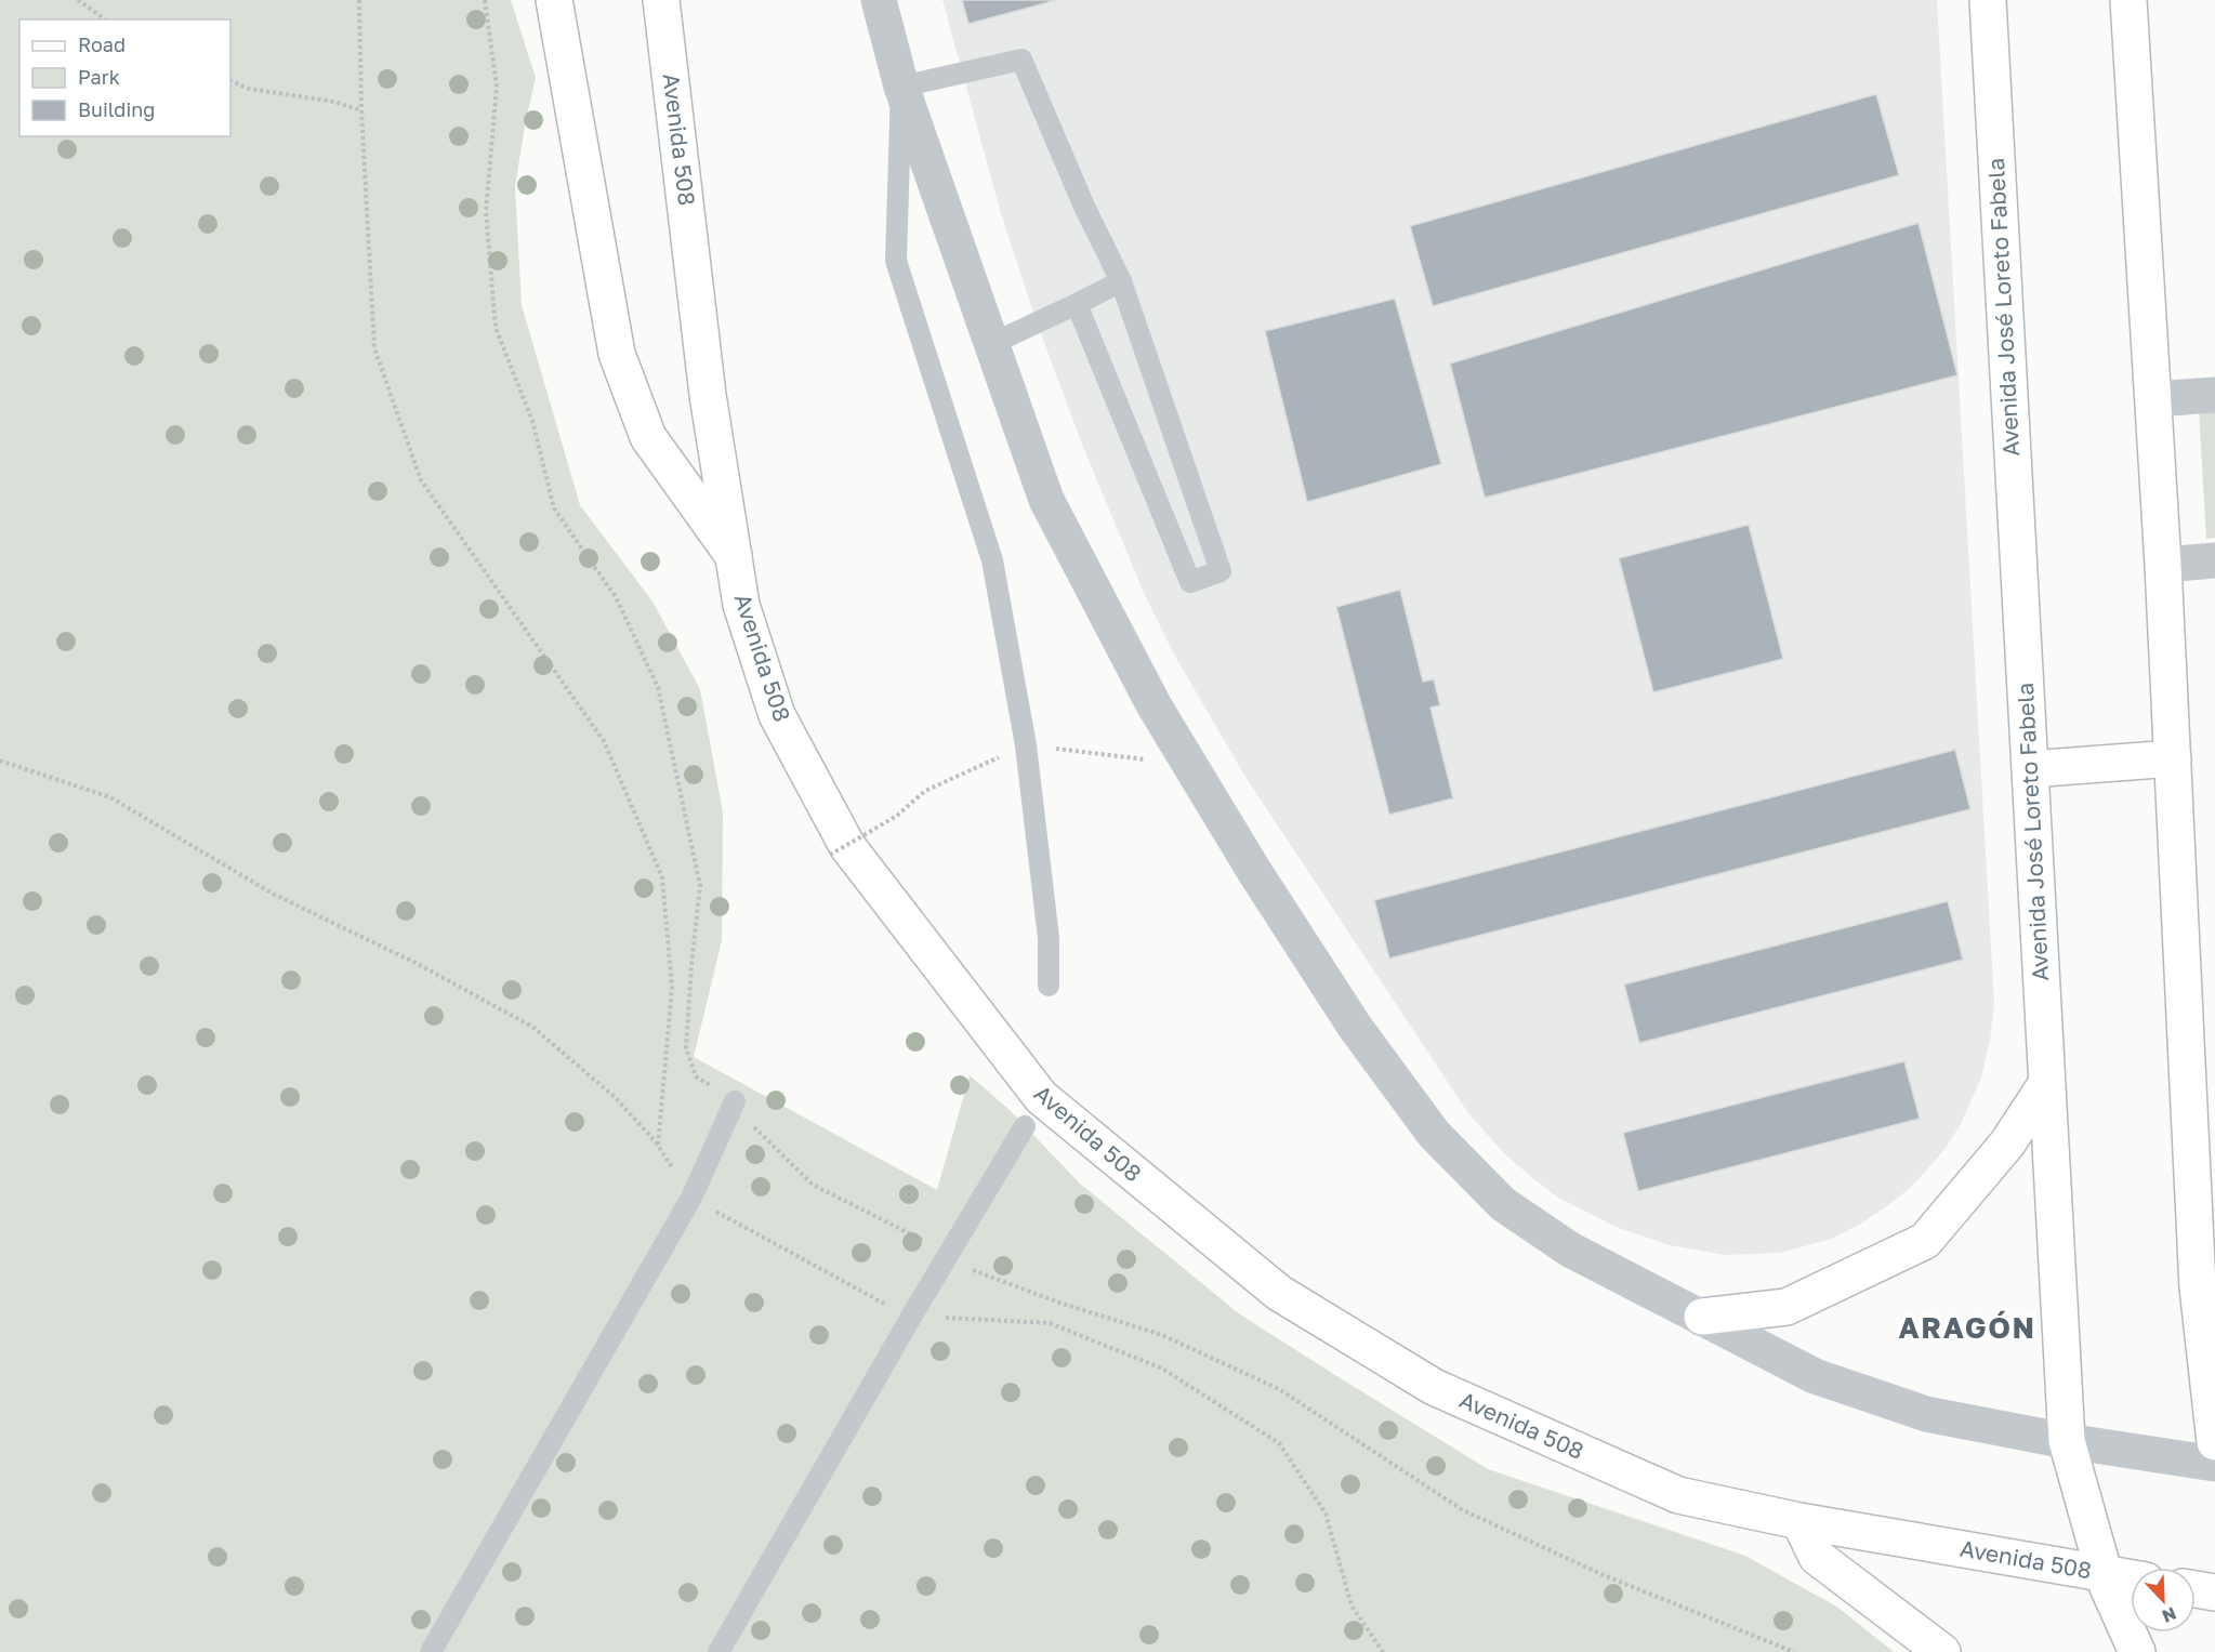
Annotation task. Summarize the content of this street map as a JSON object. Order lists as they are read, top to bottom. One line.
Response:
{"streets":{"main road":["Avenida 508","Avenida José Loreto Fabela"]},"crossings":[["Avenida 508","Avenida José Loreto Fabela"]],"districts":["ARAGÓN"],"legend":["Road","Park","Building"],"north":"bottom right"}
